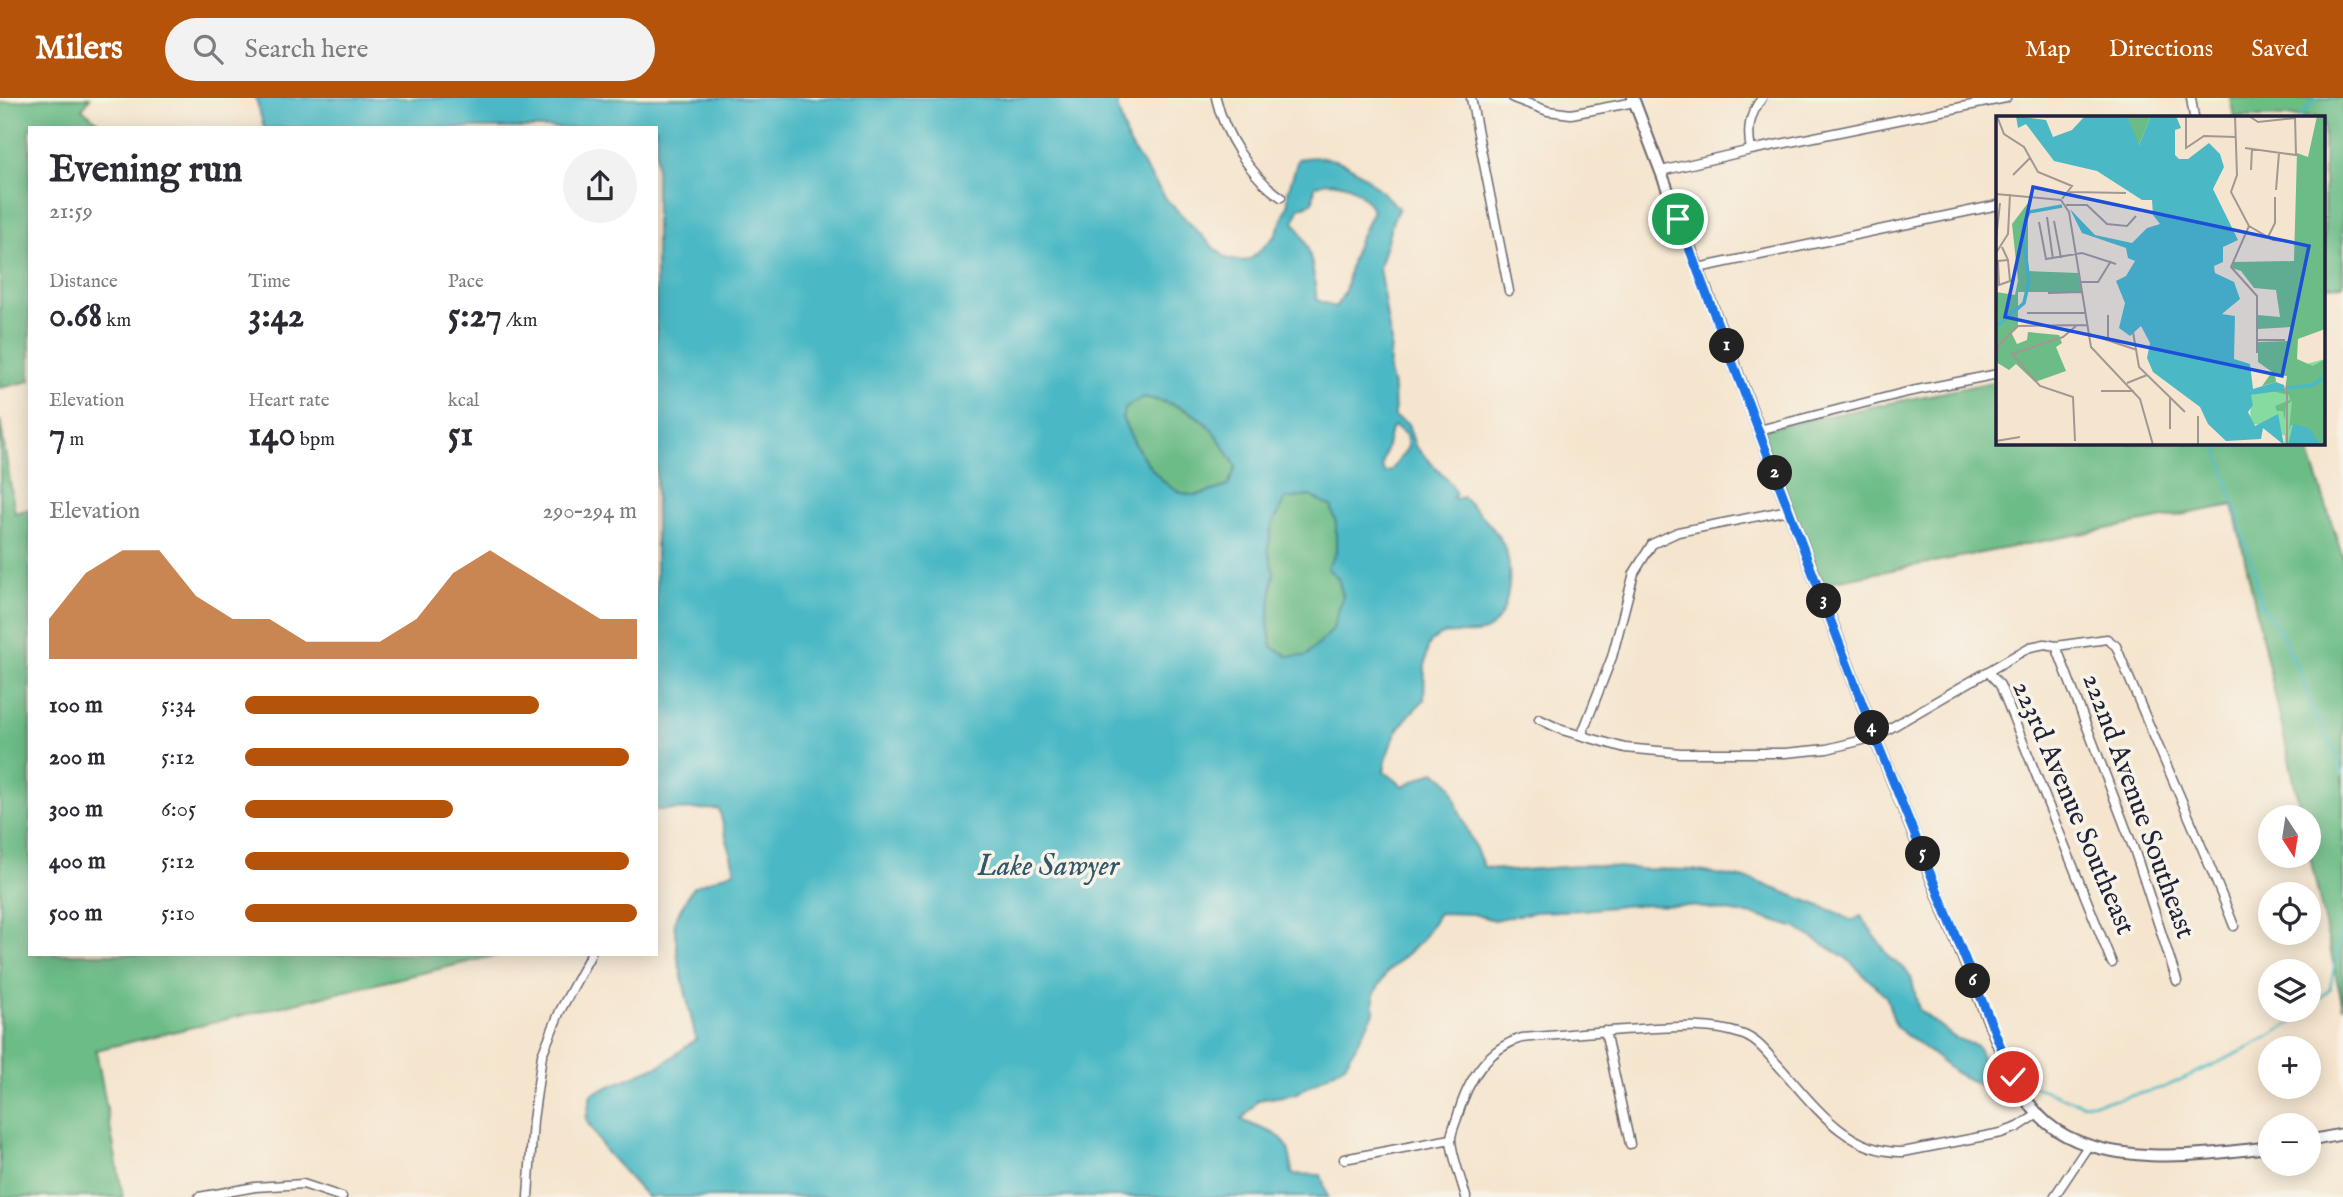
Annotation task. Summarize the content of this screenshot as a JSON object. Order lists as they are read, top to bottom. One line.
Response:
{"streets":{"street":["222nd Avenue Southeast","223rd Avenue Southeast"]},"water":["Lake Sawyer"],"north":"bottom","page":{"header":"Milers","search":"Search here","nav":["Map","Directions","Saved"],"heading":["Evening run","21:59"],"stats":[["Distance","0.68 km"],["Time","3:42"],["Pace","5:27 /km"],["Elevation","7 m"],["Heart rate","140 bpm"],["kcal","51"]],"pins":["1","2","3","4","5","6"],"chart":["Elevation","290–294 m"],"list":[{"name":"100 m","note":"5:34"},{"name":"200 m","note":"5:12"},{"name":"300 m","note":"6:05"},{"name":"400 m","note":"5:12"},{"name":"500 m","note":"5:10"}],"map_buttons":["+","−"]}}
